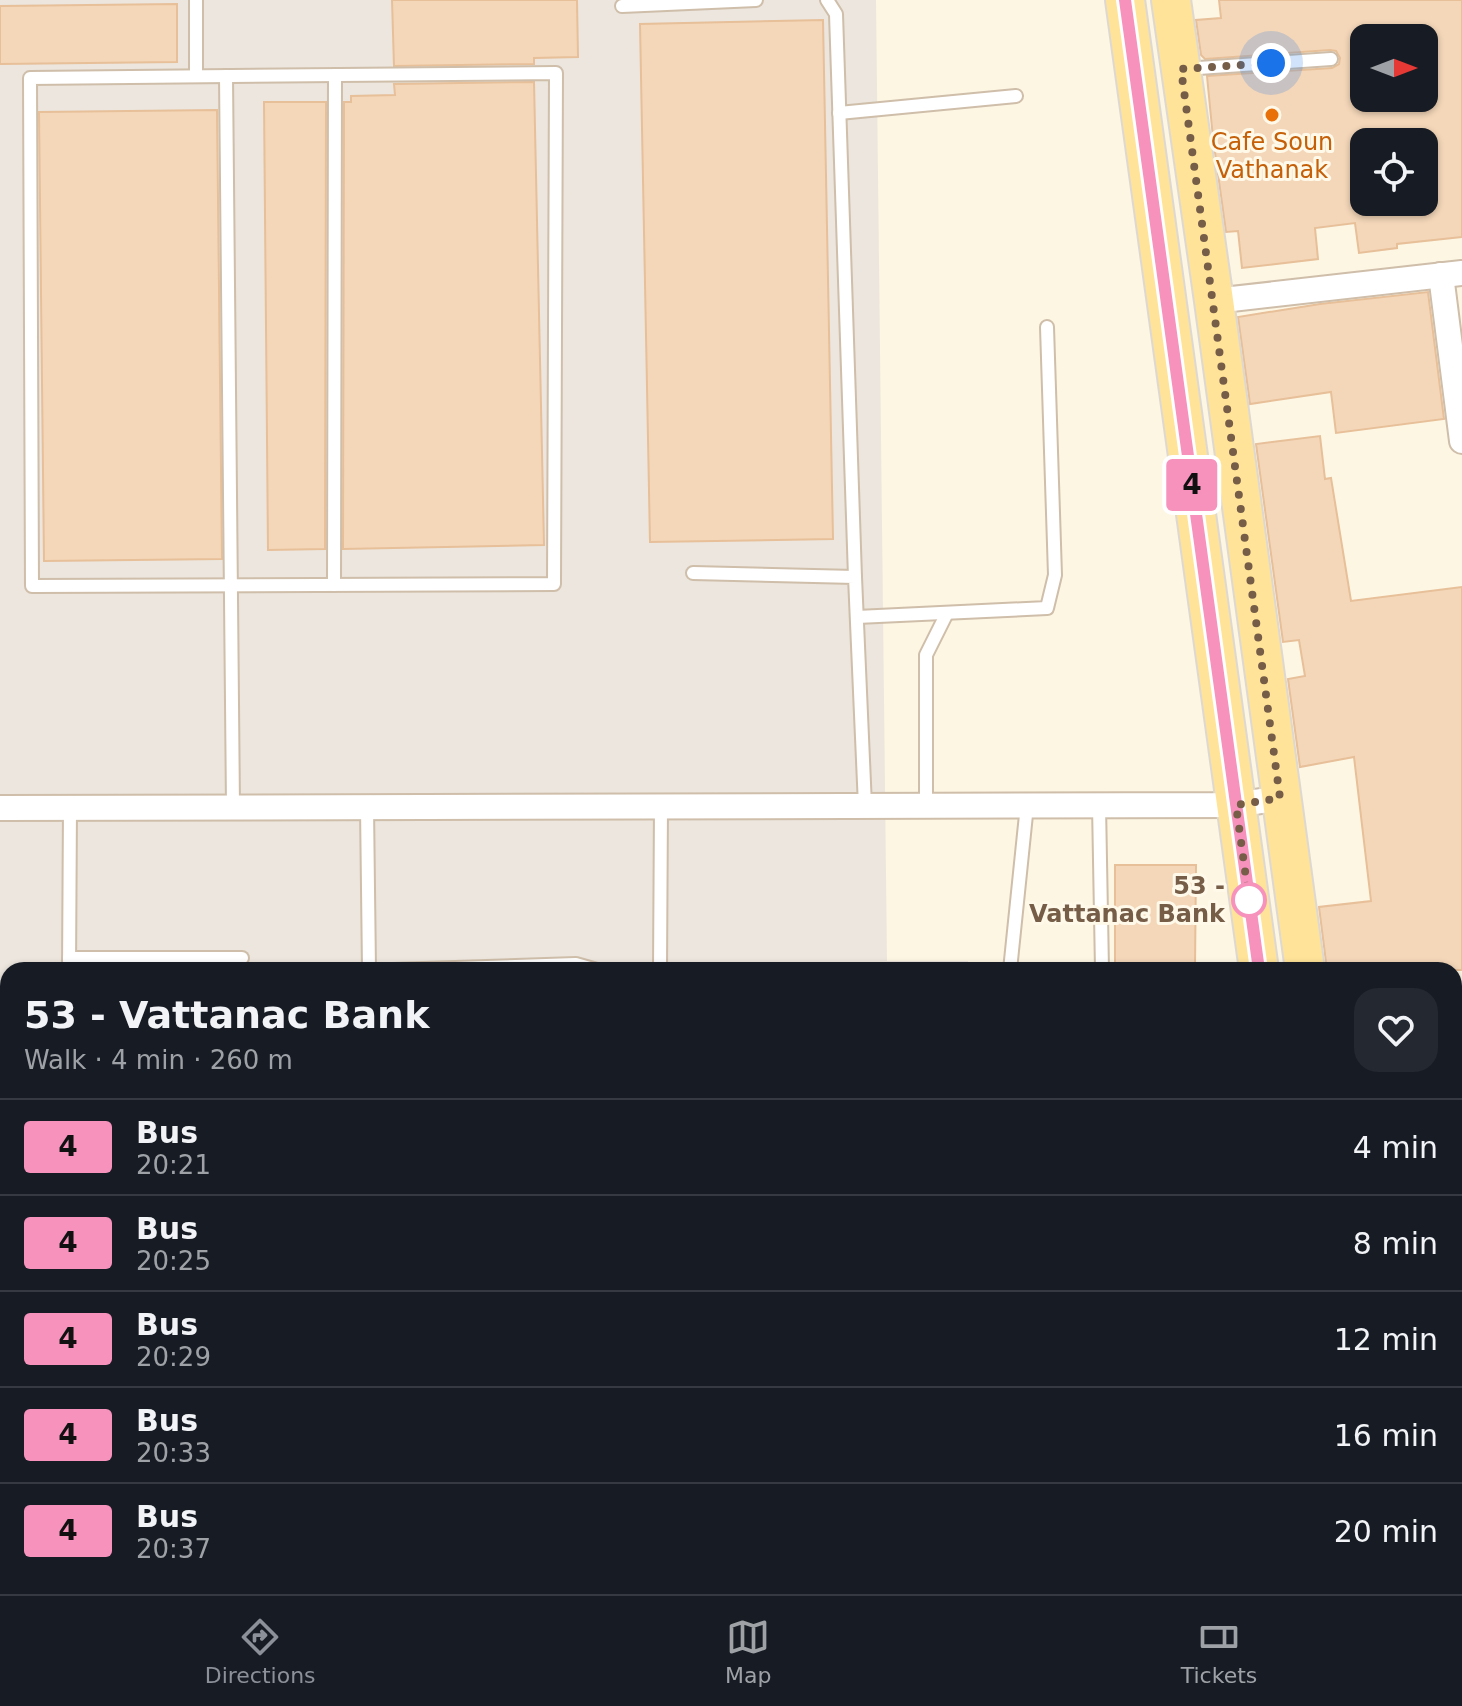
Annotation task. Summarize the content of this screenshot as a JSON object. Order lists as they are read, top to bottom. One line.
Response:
{"places":["Cafe Soun Vathanak","53 - Vattanac Bank"],"lines":["bus line 4"],"north":"right","page":{"on_map":"4","heading":["53 - Vattanac Bank","Walk · 4 min · 260 m"],"list":[{"mark":"4","name":"Bus","note":"20:21","value":"4 min"},{"mark":"4","name":"Bus","note":"20:25","value":"8 min"},{"mark":"4","name":"Bus","note":"20:29","value":"12 min"},{"mark":"4","name":"Bus","note":"20:33","value":"16 min"},{"mark":"4","name":"Bus","note":"20:37","value":"20 min"}],"tabs":["Directions","Map","Tickets"]}}
